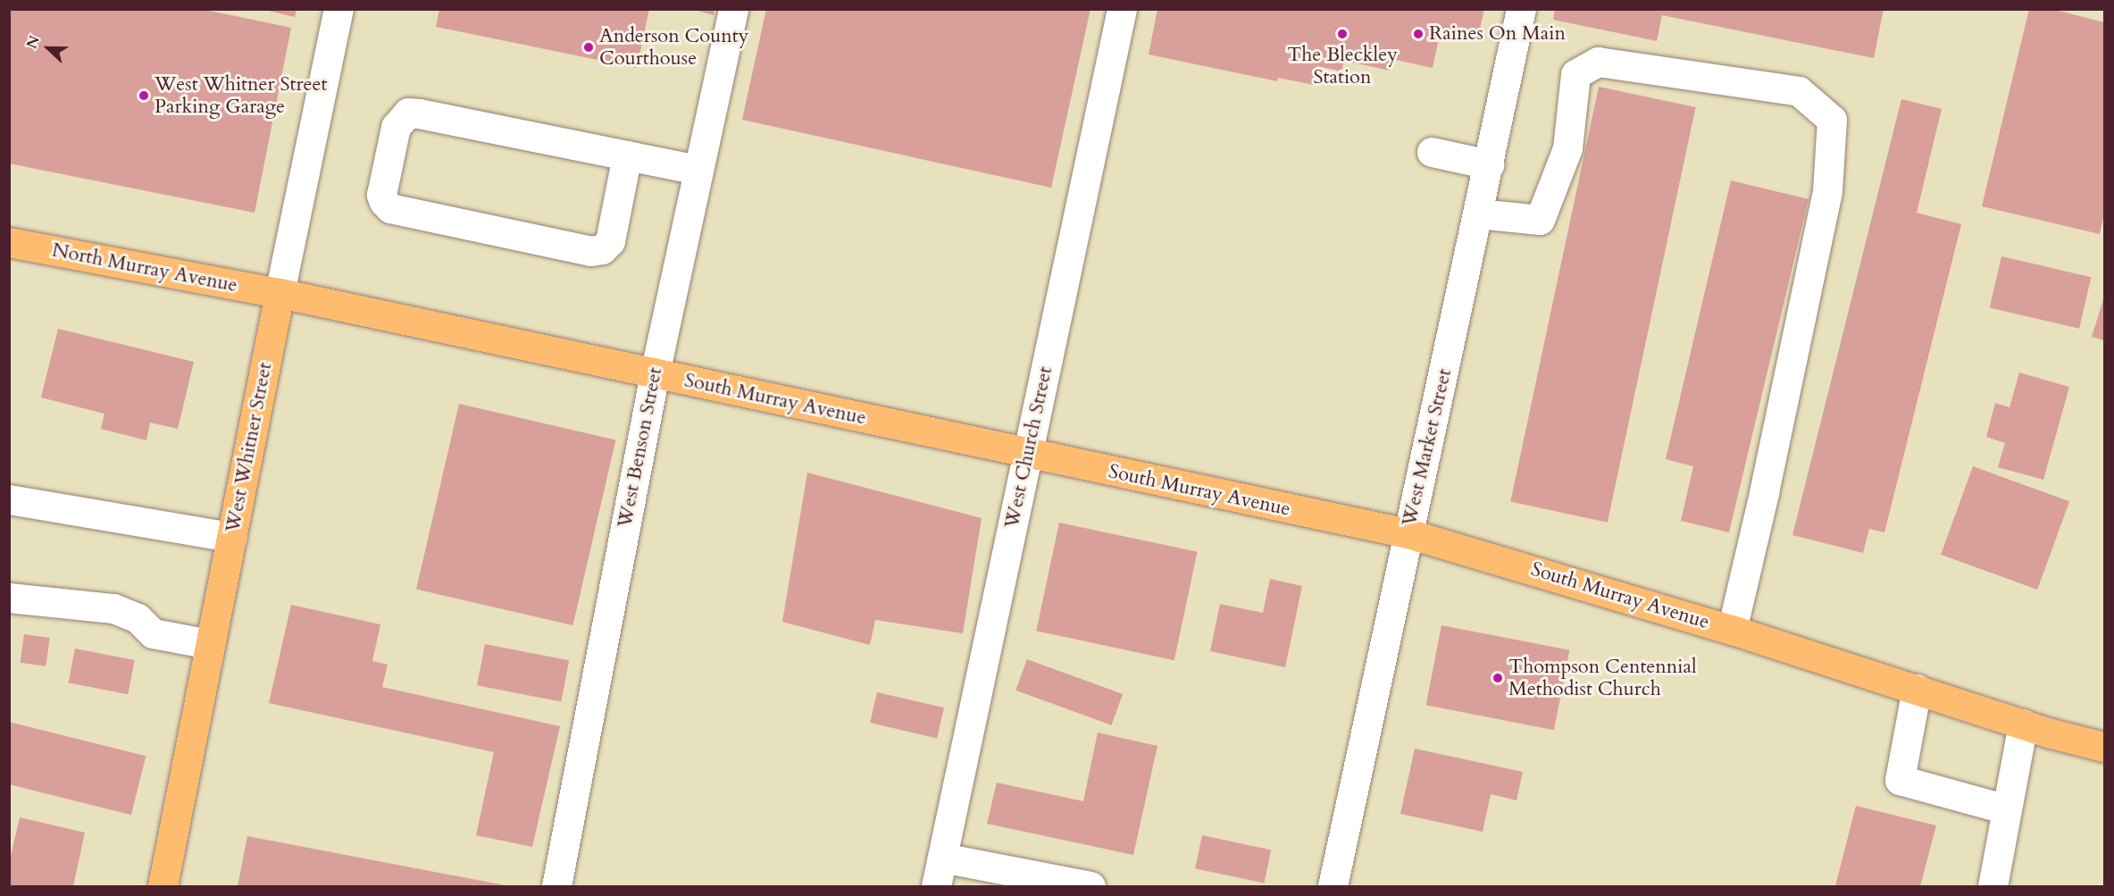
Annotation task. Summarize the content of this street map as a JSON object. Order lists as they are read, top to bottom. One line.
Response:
{"streets":{"main road":["North Murray Avenue","South Murray Avenue","West Whitner Street"],"street":["West Benson Street","West Church Street","West Market Street"]},"crossings":[["North Murray Avenue","South Murray Avenue"],["North Murray Avenue","West Whitner Street"],["South Murray Avenue","West Whitner Street"],["South Murray Avenue","West Benson Street"],["South Murray Avenue","West Church Street"],["South Murray Avenue","West Market Street"]],"places":["The Bleckley Station","Raines On Main","Anderson County Courthouse","West Whitner Street Parking Garage","Thompson Centennial Methodist Church"],"north":"left"}
